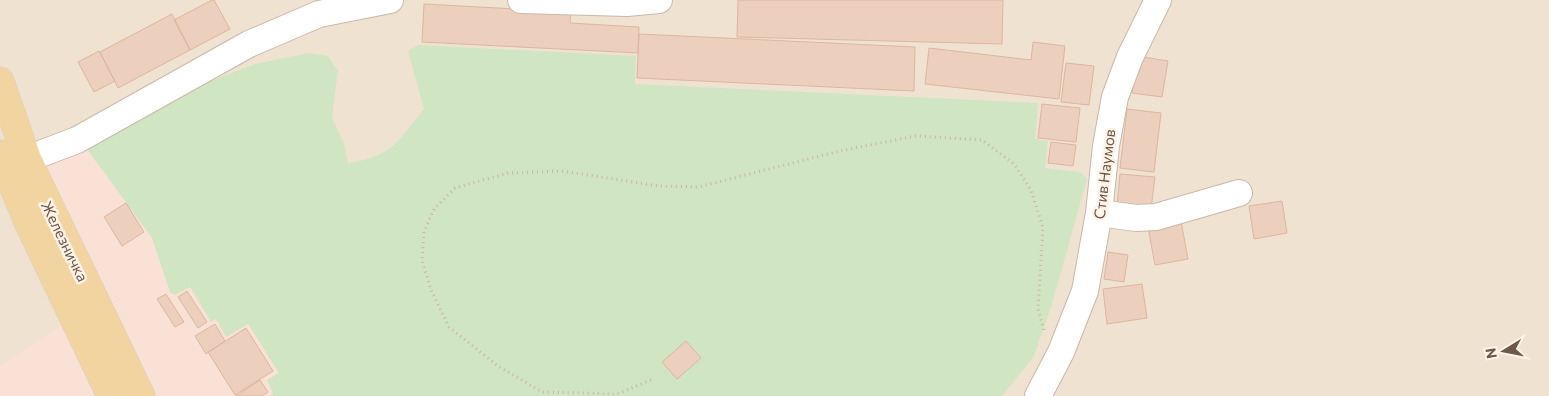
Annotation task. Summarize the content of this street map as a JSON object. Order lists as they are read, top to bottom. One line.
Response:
{"streets":{"main road":["Железничка"],"street":["Стив Наумов"]},"north":"left"}
